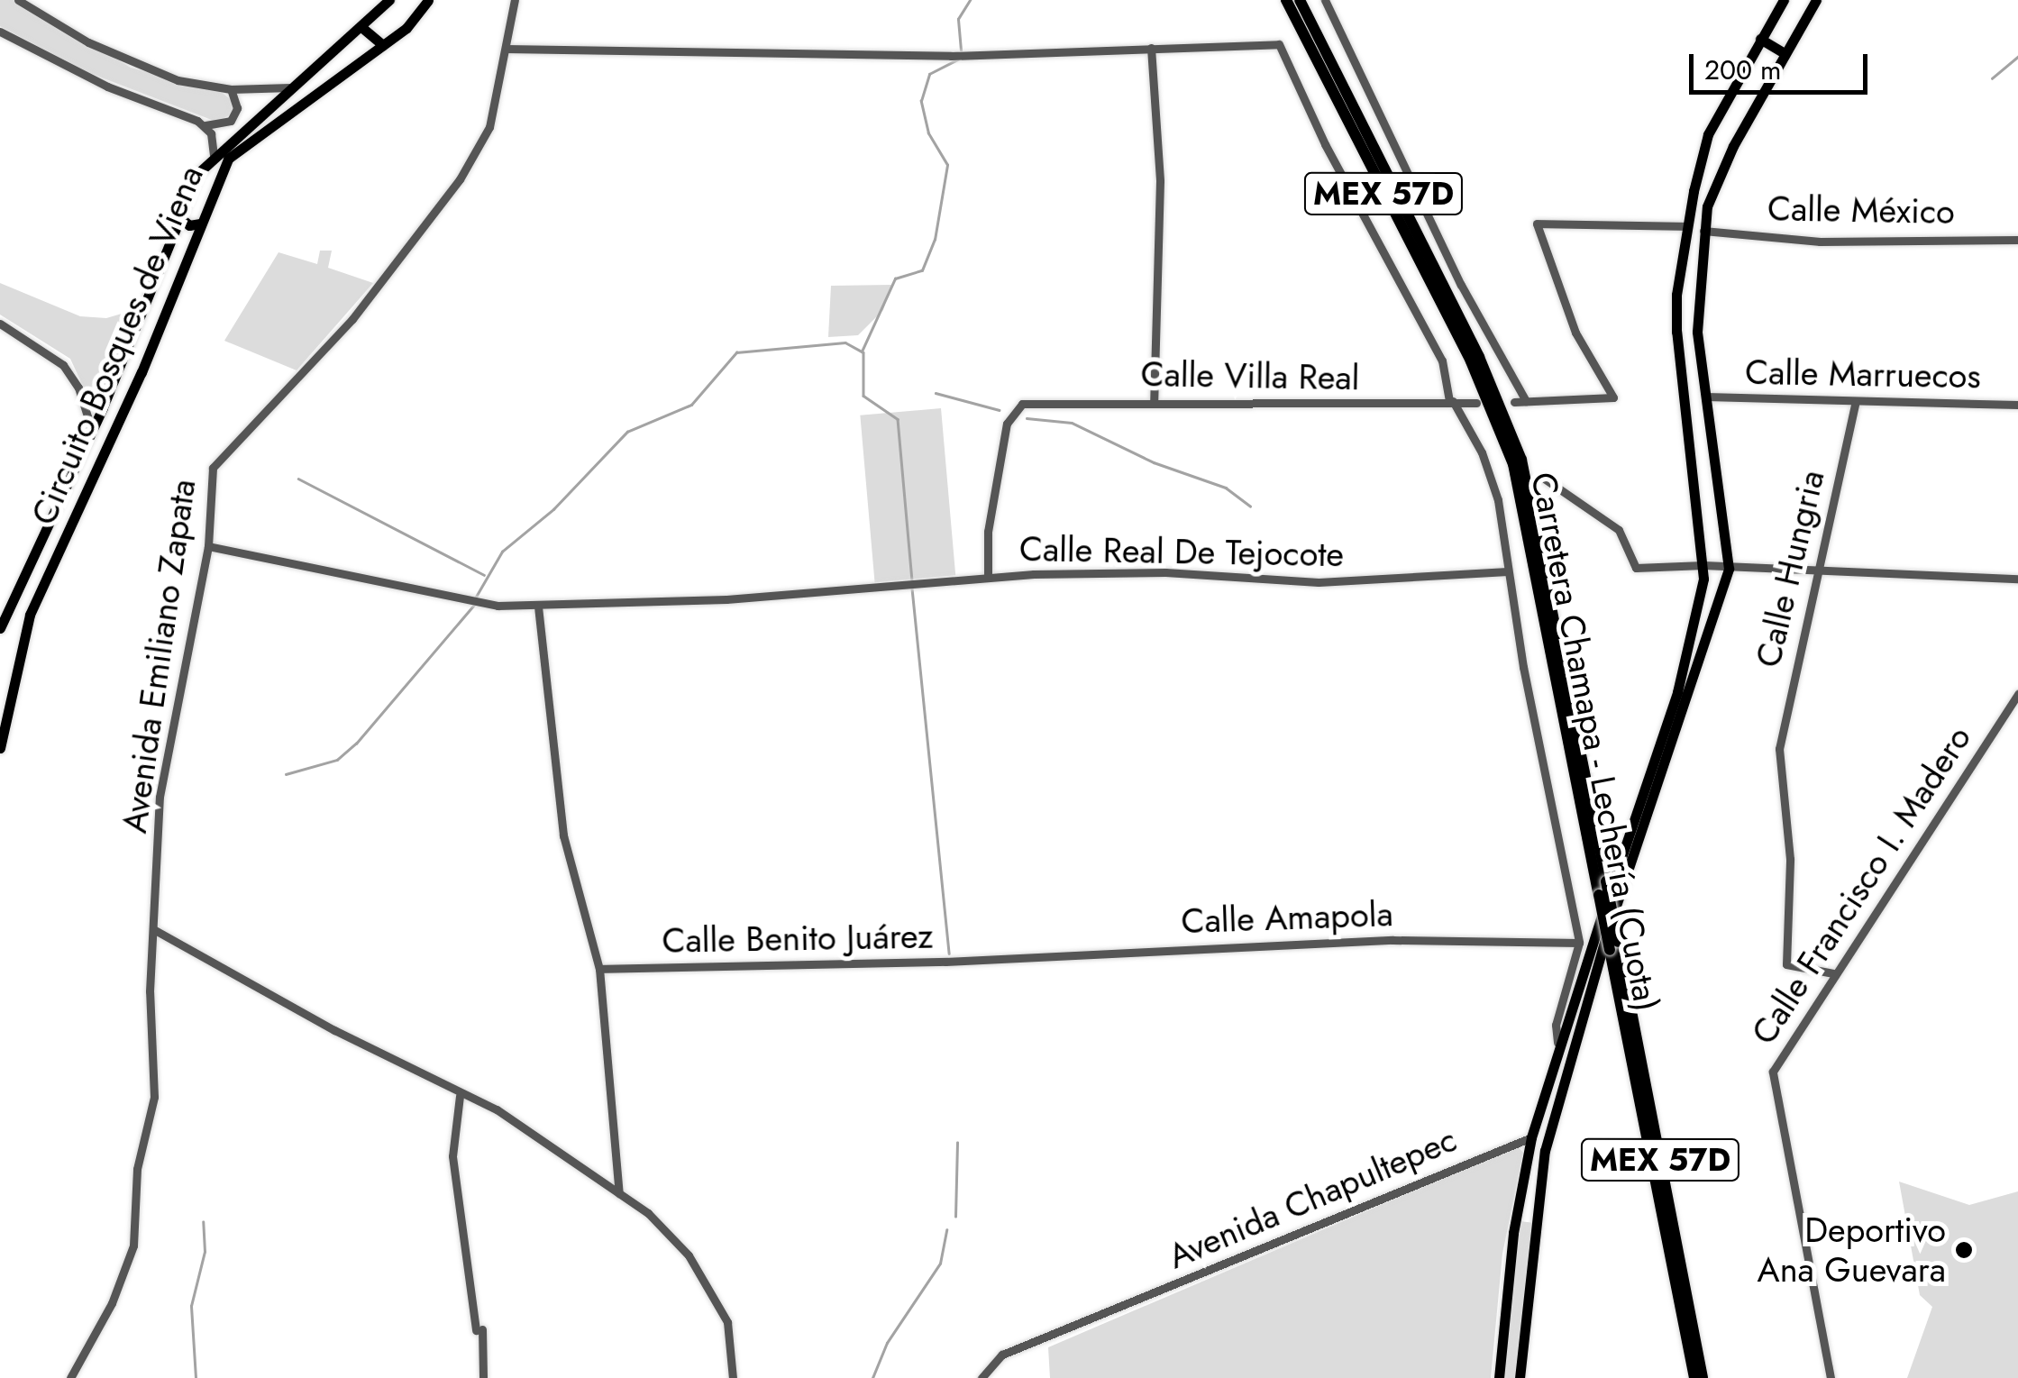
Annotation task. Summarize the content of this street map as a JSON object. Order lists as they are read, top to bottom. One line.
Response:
{"streets":{"highway":["MEX 57D","Carretera Chamapa - Lechería (Cuota)"],"main road":["Circuito Bosques de Viena"],"street":["Calle México","Calle Marruecos","Calle Villa Real","Calle Real De Tejocote","Calle Hungria","Avenida Emiliano Zapata","Calle Francisco I. Madero","Calle Amapola","Calle Benito Juárez","Avenida Chapultepec"]},"crossings":[["Calle Marruecos","Calle Hungria"],["Calle Villa Real","Calle Real De Tejocote"],["Calle Real De Tejocote","Avenida Emiliano Zapata"],["Calle Hungria","Calle Francisco I. Madero"],["Calle Amapola","Calle Benito Juárez"]],"places":["Deportivo Ana Guevara"],"scale_bar":"200 m"}
